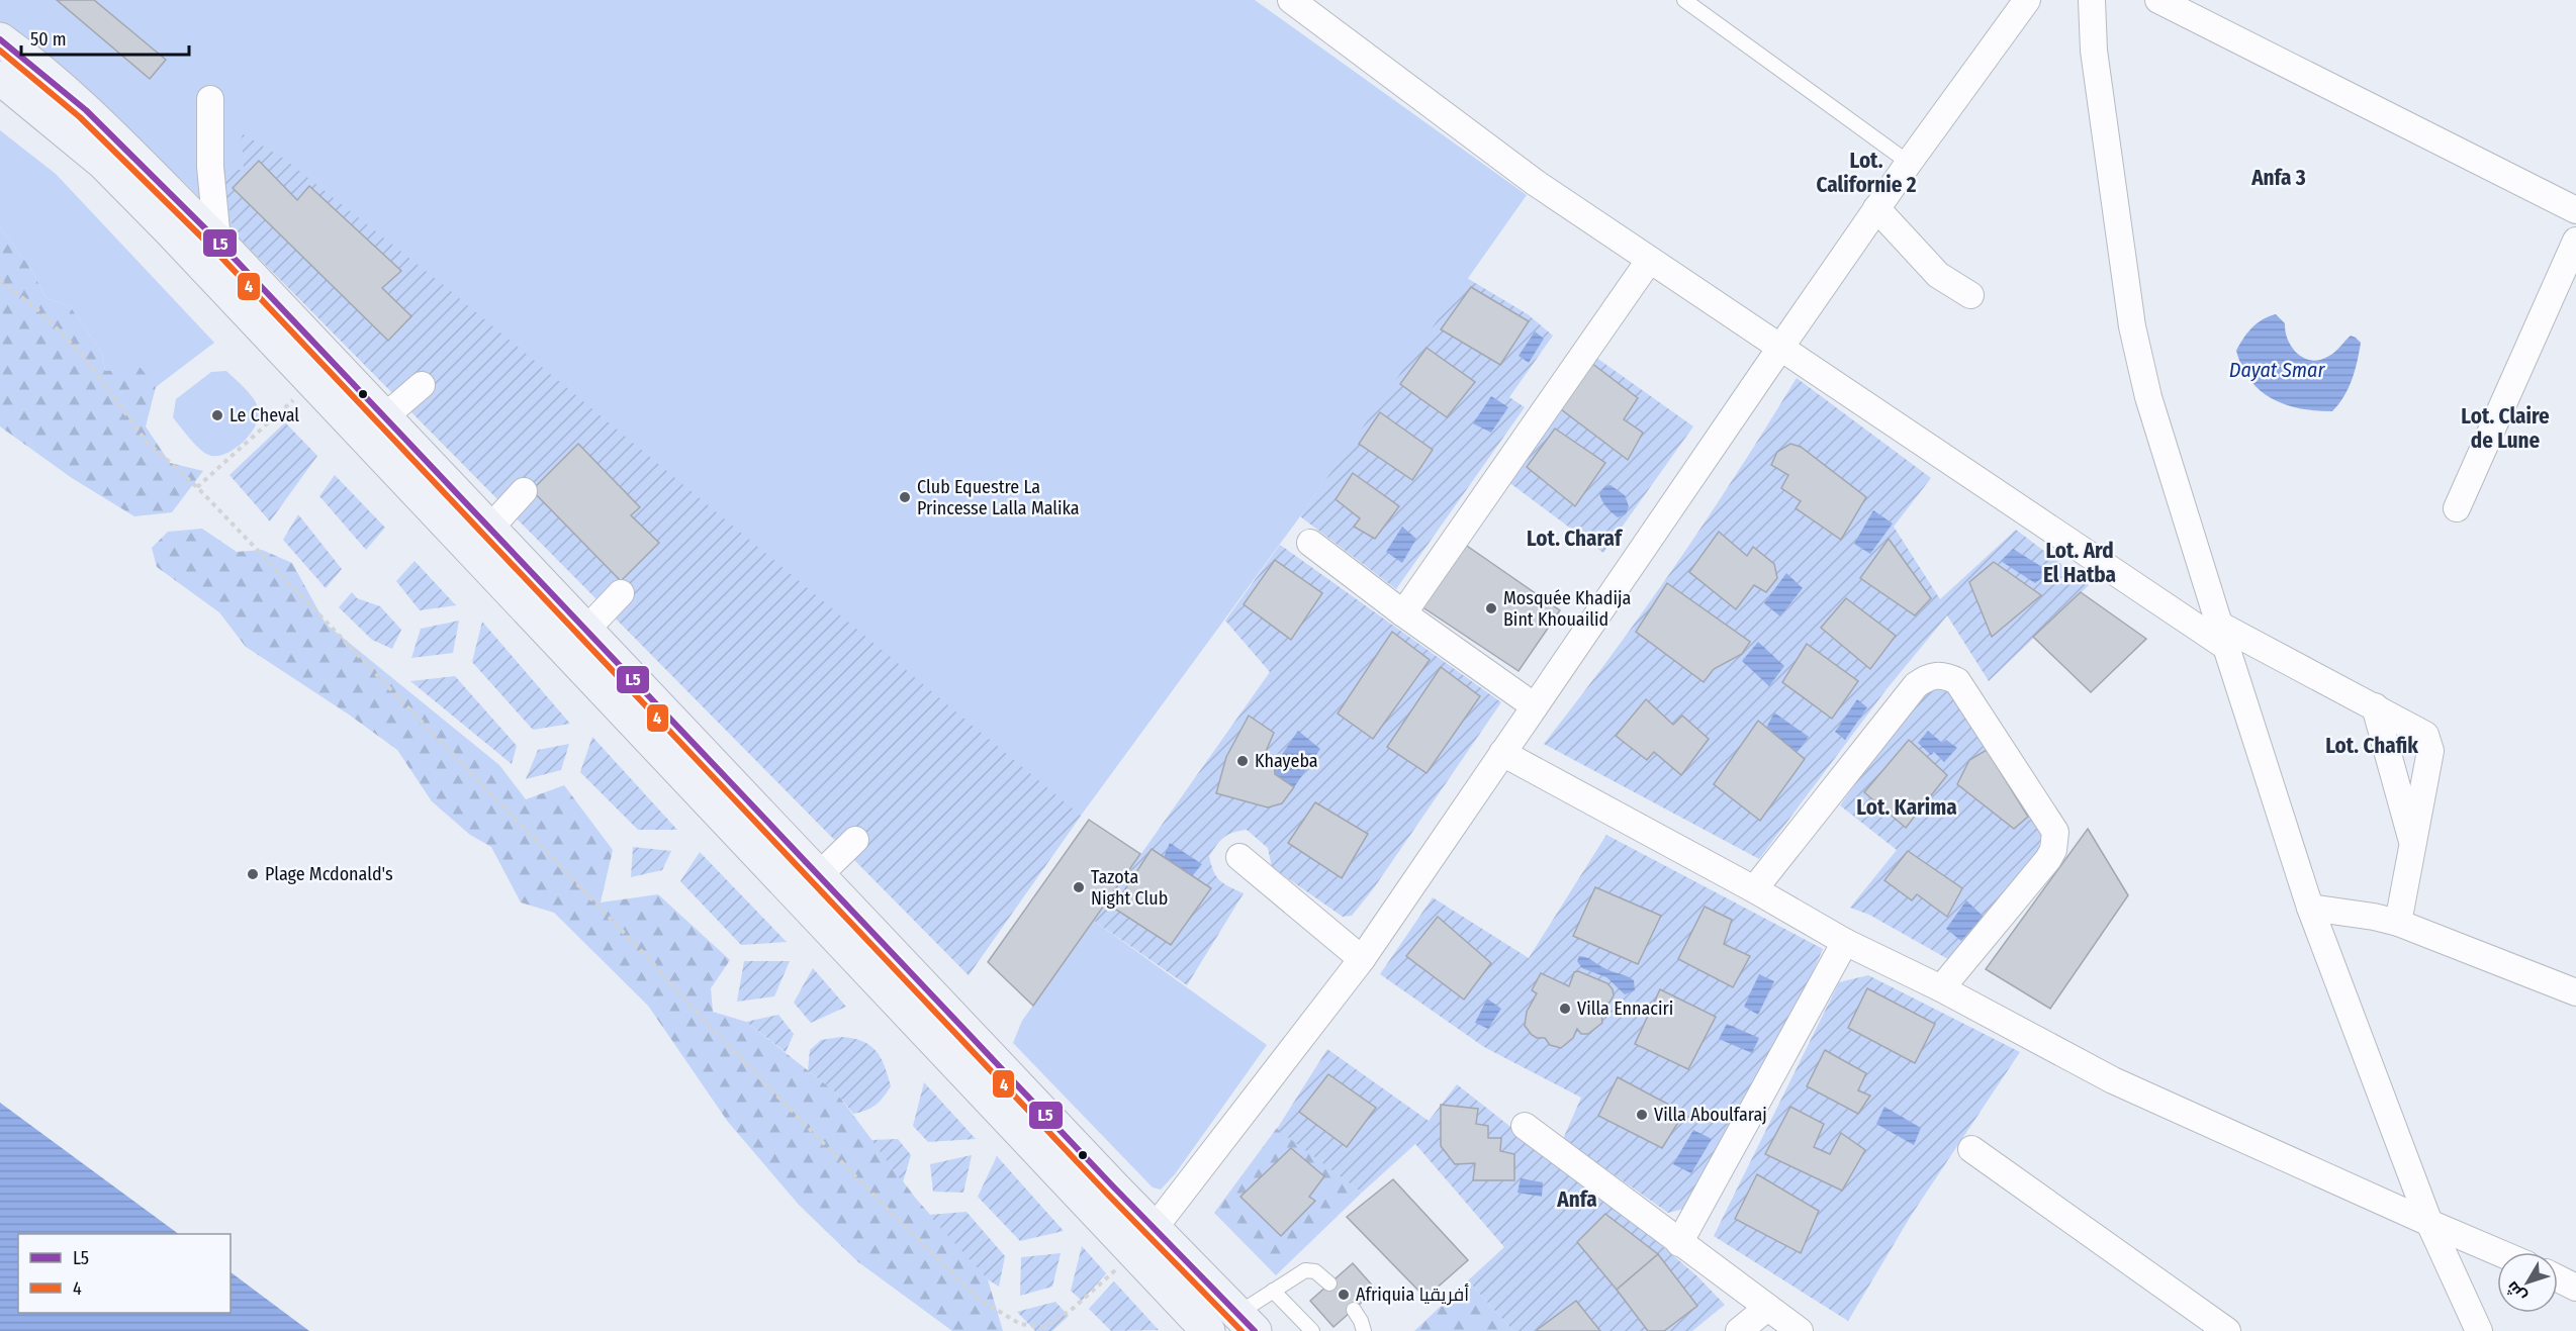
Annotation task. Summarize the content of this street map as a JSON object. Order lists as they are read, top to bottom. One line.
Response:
{"districts":["Lot. Californie 2","Anfa 3","Lot. Claire de Lune","Lot. Charaf","Lot. Ard El Hatba","Lot. Chafik","Lot. Karima","Anfa"],"water":["Dayat Smar"],"places":["Le Cheval","Club Equestre La Princesse Lalla Malika","Mosquée Khadija Bint Khouailid","Khayeba","Plage Mcdonald's","Tazota Night Club","Villa Ennaciri","Villa Aboulfaraj","Afriquia أفريقيا"],"lines":["transit line L5","transit line 4"],"legend":["L5","4"],"scale_bar":"50 m","north":"bottom left"}
